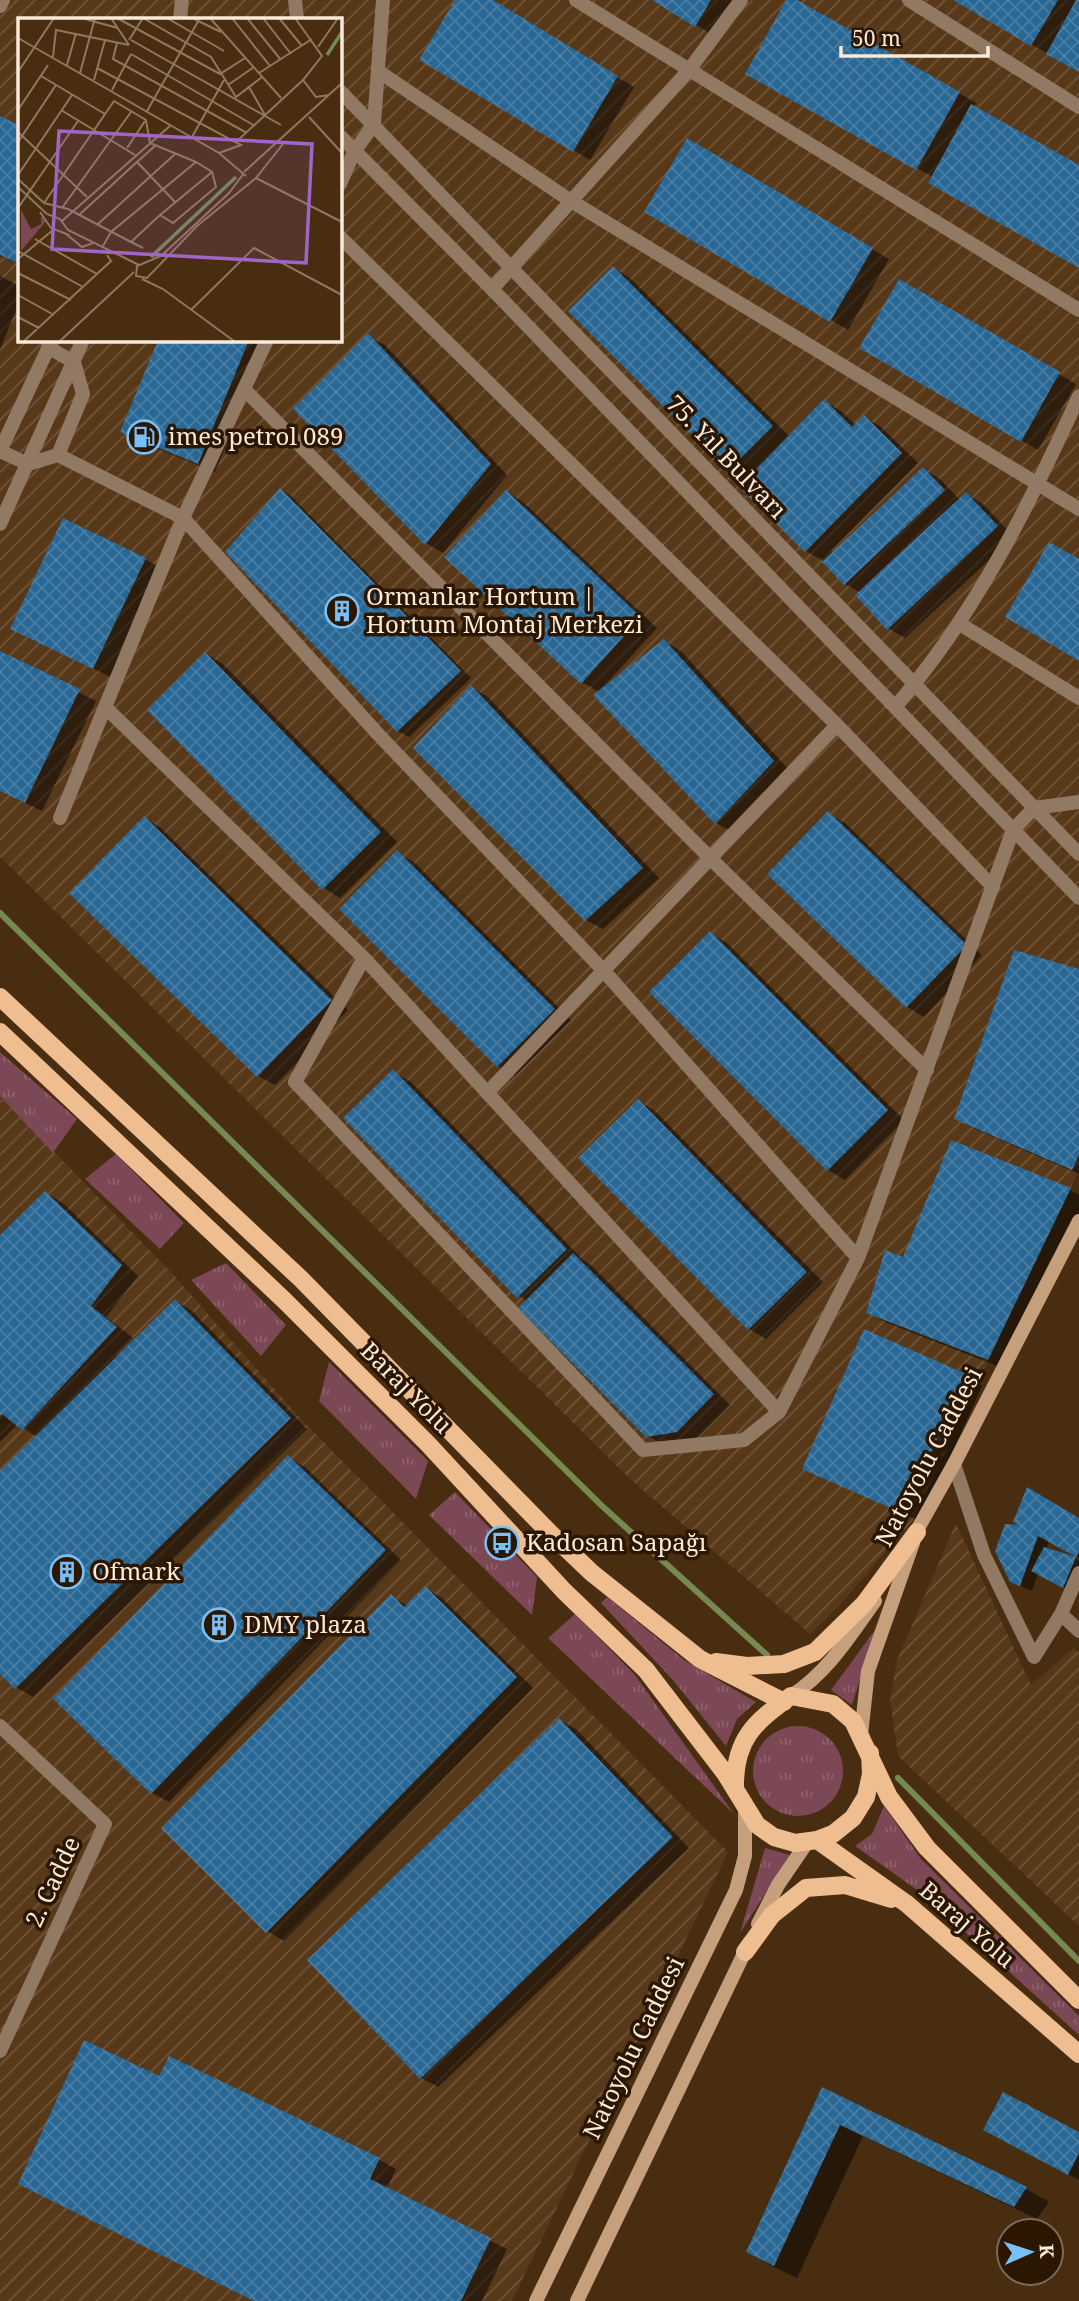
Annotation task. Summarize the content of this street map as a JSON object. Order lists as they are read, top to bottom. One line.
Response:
{"streets":{"main road":["Baraj Yolu","Natoyolu Caddesi"],"street":["75. Yıl Bulvarı","2. Cadde"]},"crossings":[["Baraj Yolu","Natoyolu Caddesi"]],"places":{"fuel station":["imes petrol 089"],"building":["Ormanlar Hortum | Hortum Montaj Merkezi","Ofmark","DMY plaza"],"bus stop":["Kadosan Sapağı"]},"scale_bar":"50 m","north":"right"}
